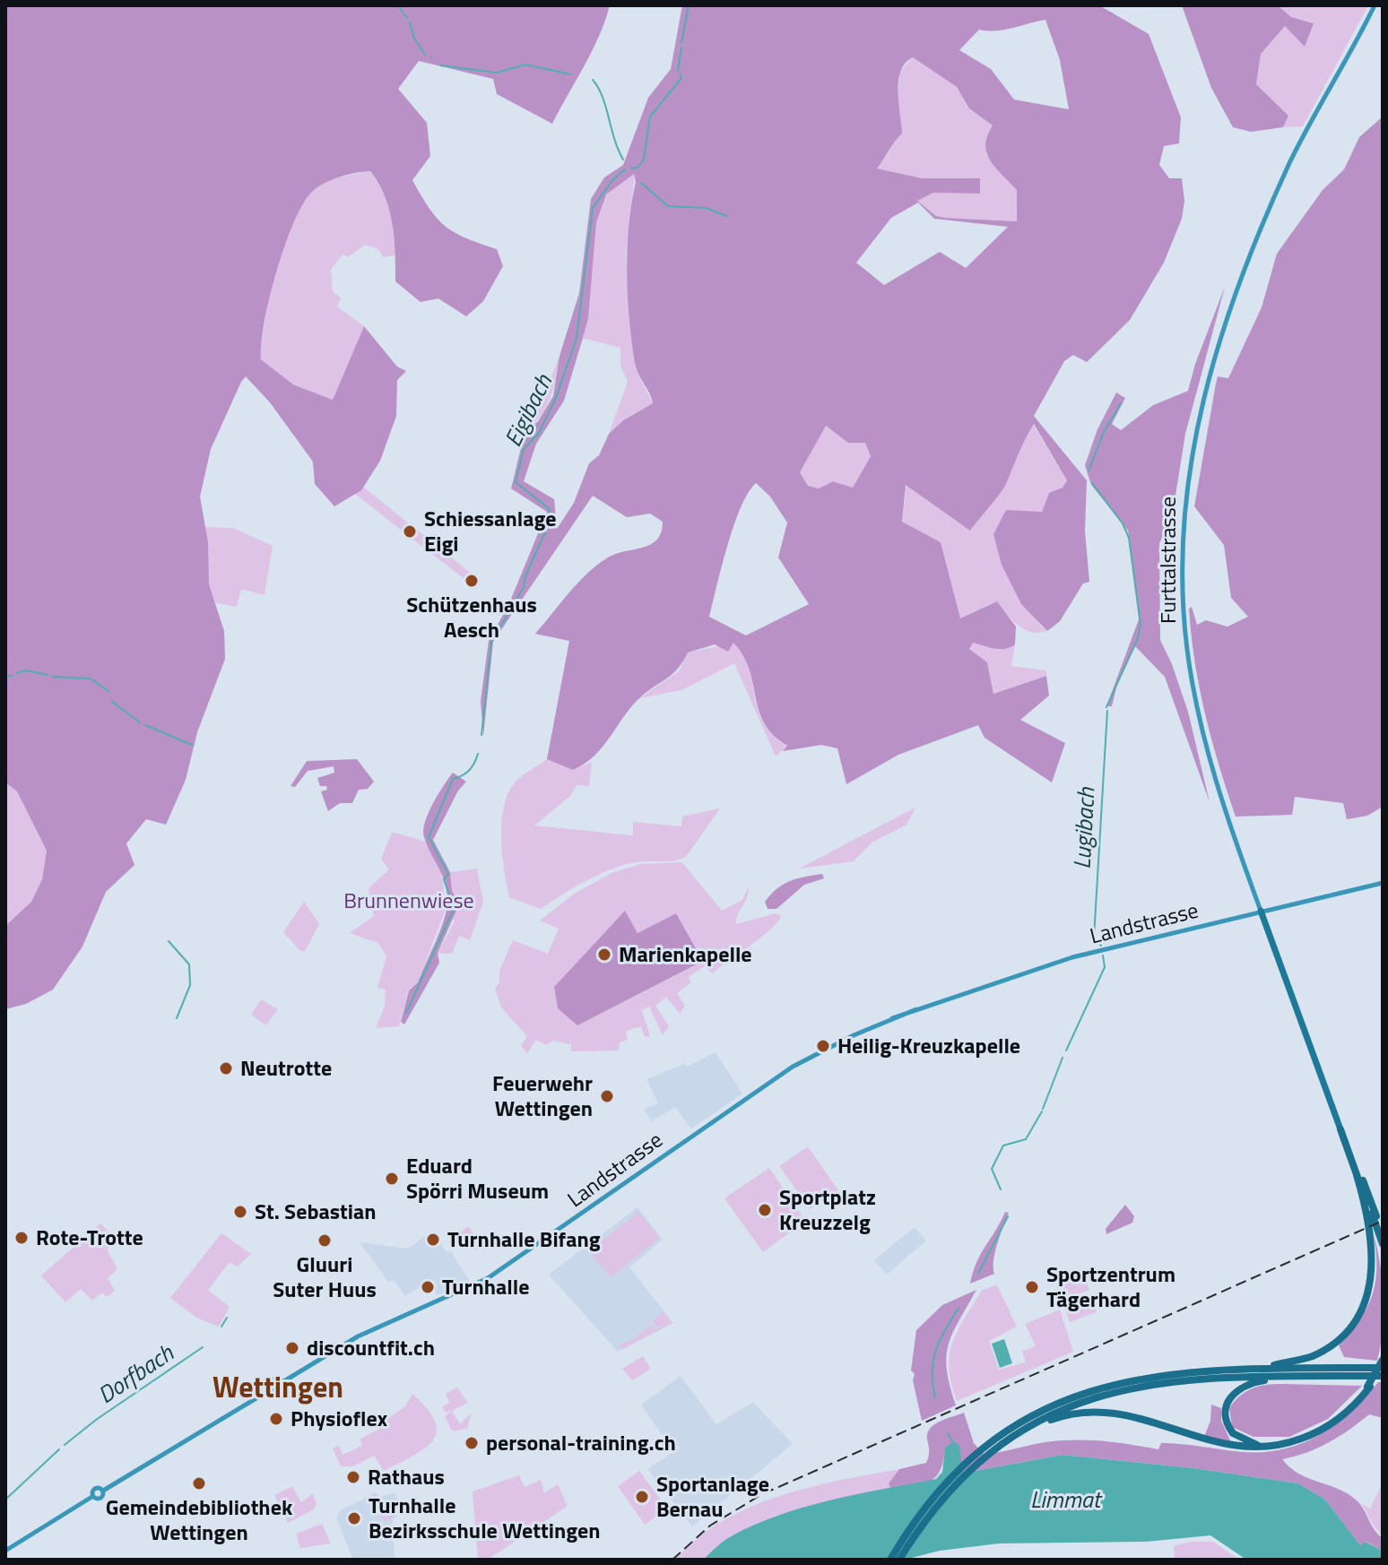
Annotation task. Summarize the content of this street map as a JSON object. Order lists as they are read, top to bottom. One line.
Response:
{"streets":{"highway":["Furttalstrasse"],"main road":["Landstrasse"]},"crossings":[["Furttalstrasse","Landstrasse"]],"districts":["Wettingen"],"water":["Eigibach","Lugibach","Dorfbach","Limmat"],"parks":["Brunnenwiese"],"places":["Schiessanlage Eigi","Schützenhaus Aesch","Marienkapelle","Heilig-Kreuzkapelle","Neutrotte","Feuerwehr Wettingen","Eduard Spörri Museum","Sportplatz Kreuzzelg","St. Sebastian","Rote-Trotte","Turnhalle Bifang","Gluuri Suter Huus","Turnhalle","Sportzentrum Tägerhard","discountfit.ch","Physioflex","personal-training.ch","Rathaus","Gemeindebibliothek Wettingen","Sportanlage Bernau","Turnhalle Bezirksschule Wettingen"]}
